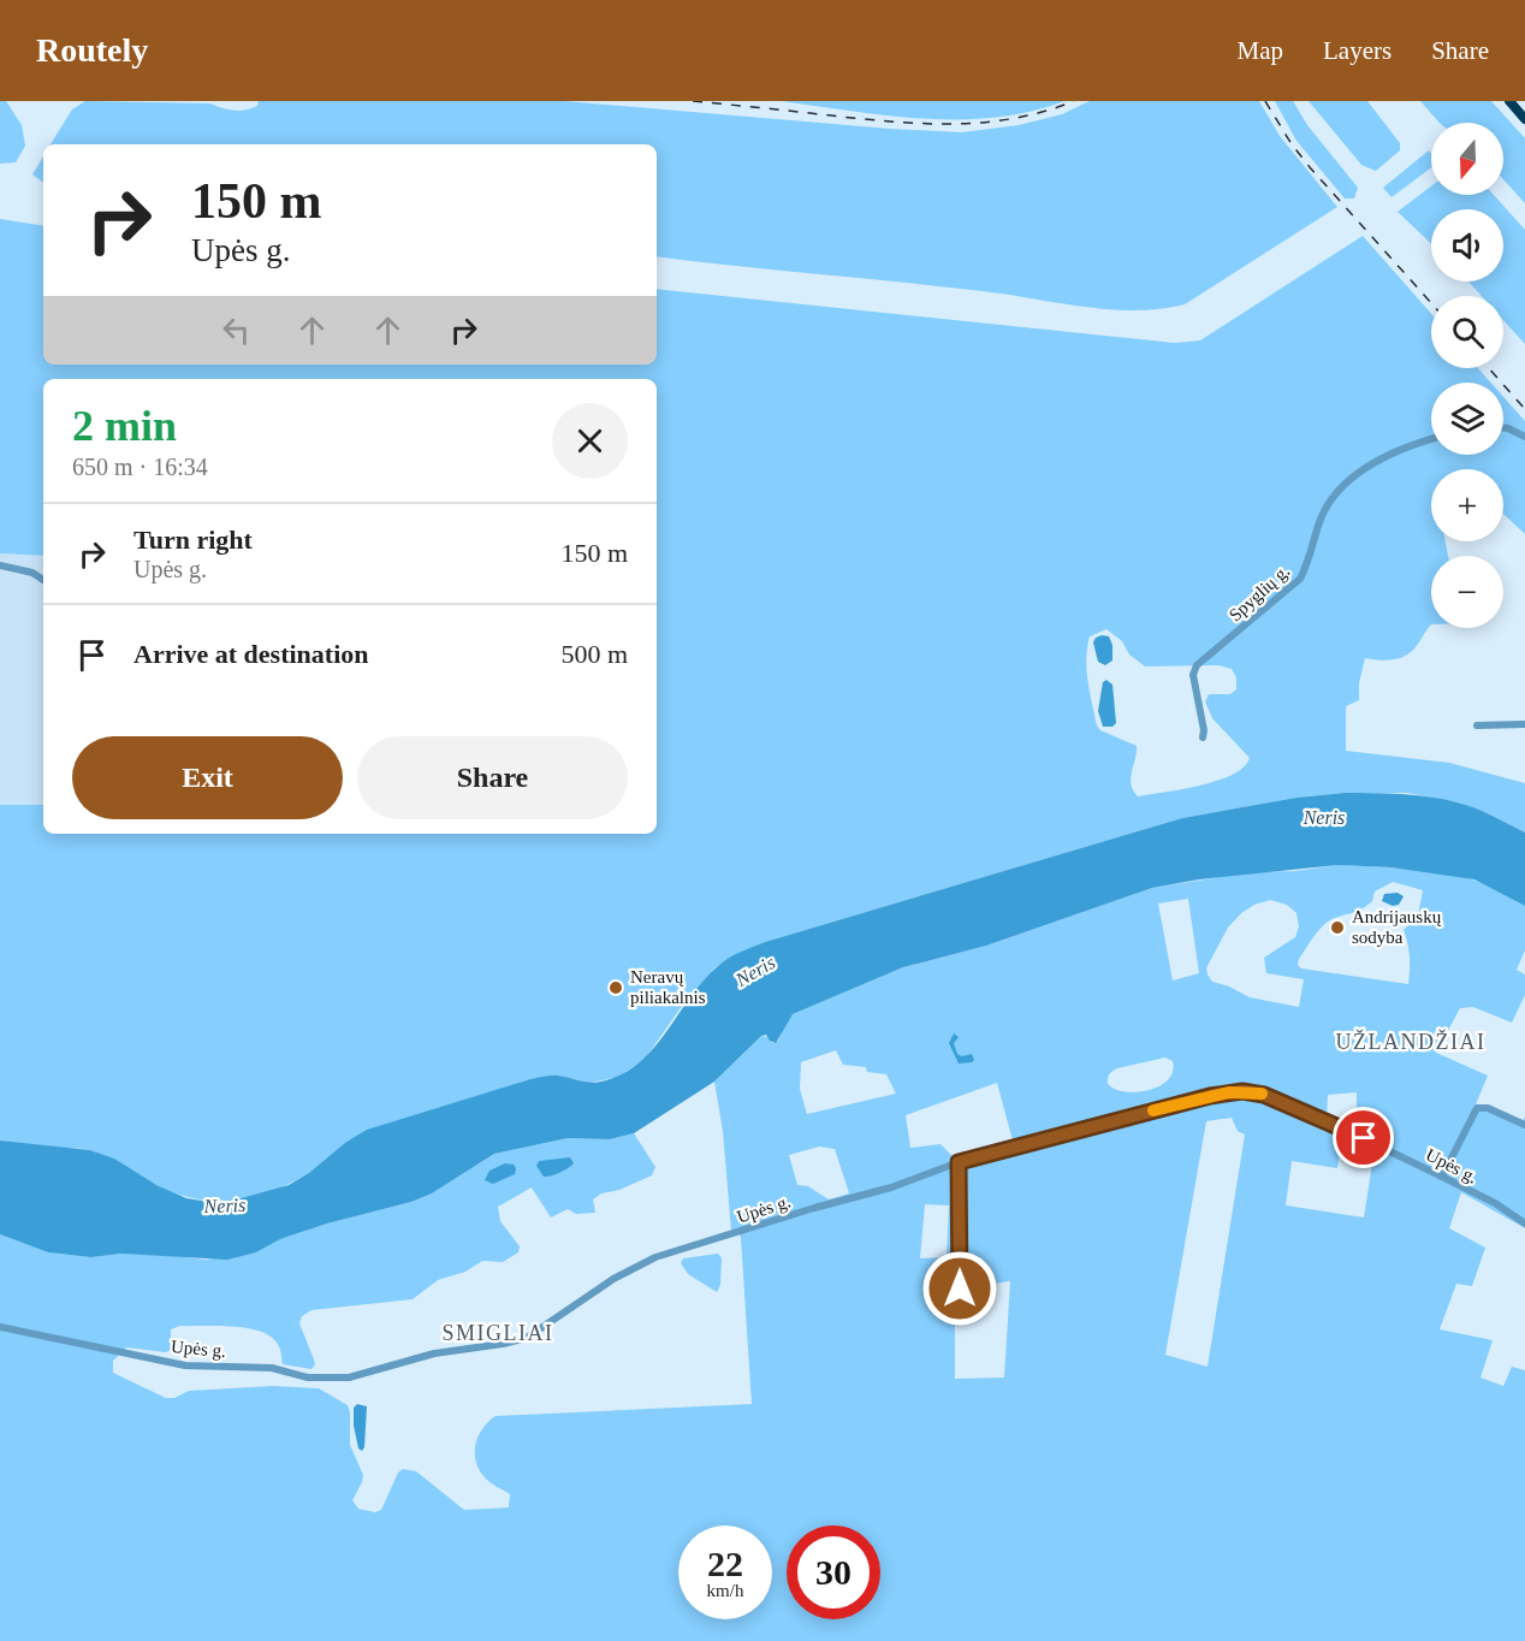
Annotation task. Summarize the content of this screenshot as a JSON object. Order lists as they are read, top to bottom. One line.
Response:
{"streets":{"street":["Spyglių g.","Upės g."]},"districts":["UŽLANDŽIAI","SMIGLIAI"],"water":["Neris"],"places":["Andrijauskų sodyba","Neravų piliakalnis"],"north":"bottom","page":{"header":"Routely","nav":["Map","Layers","Share"],"map_buttons":["+","−"],"turn":["150 m","Upės g."],"heading":["2 min","650 m · 16:34"],"list":[{"name":"Turn right","note":"Upės g.","value":"150 m"},{"name":"Arrive at destination","value":"500 m"}],"buttons":["Exit","Share"],"speed":"22 km/h","limit":"30"}}
